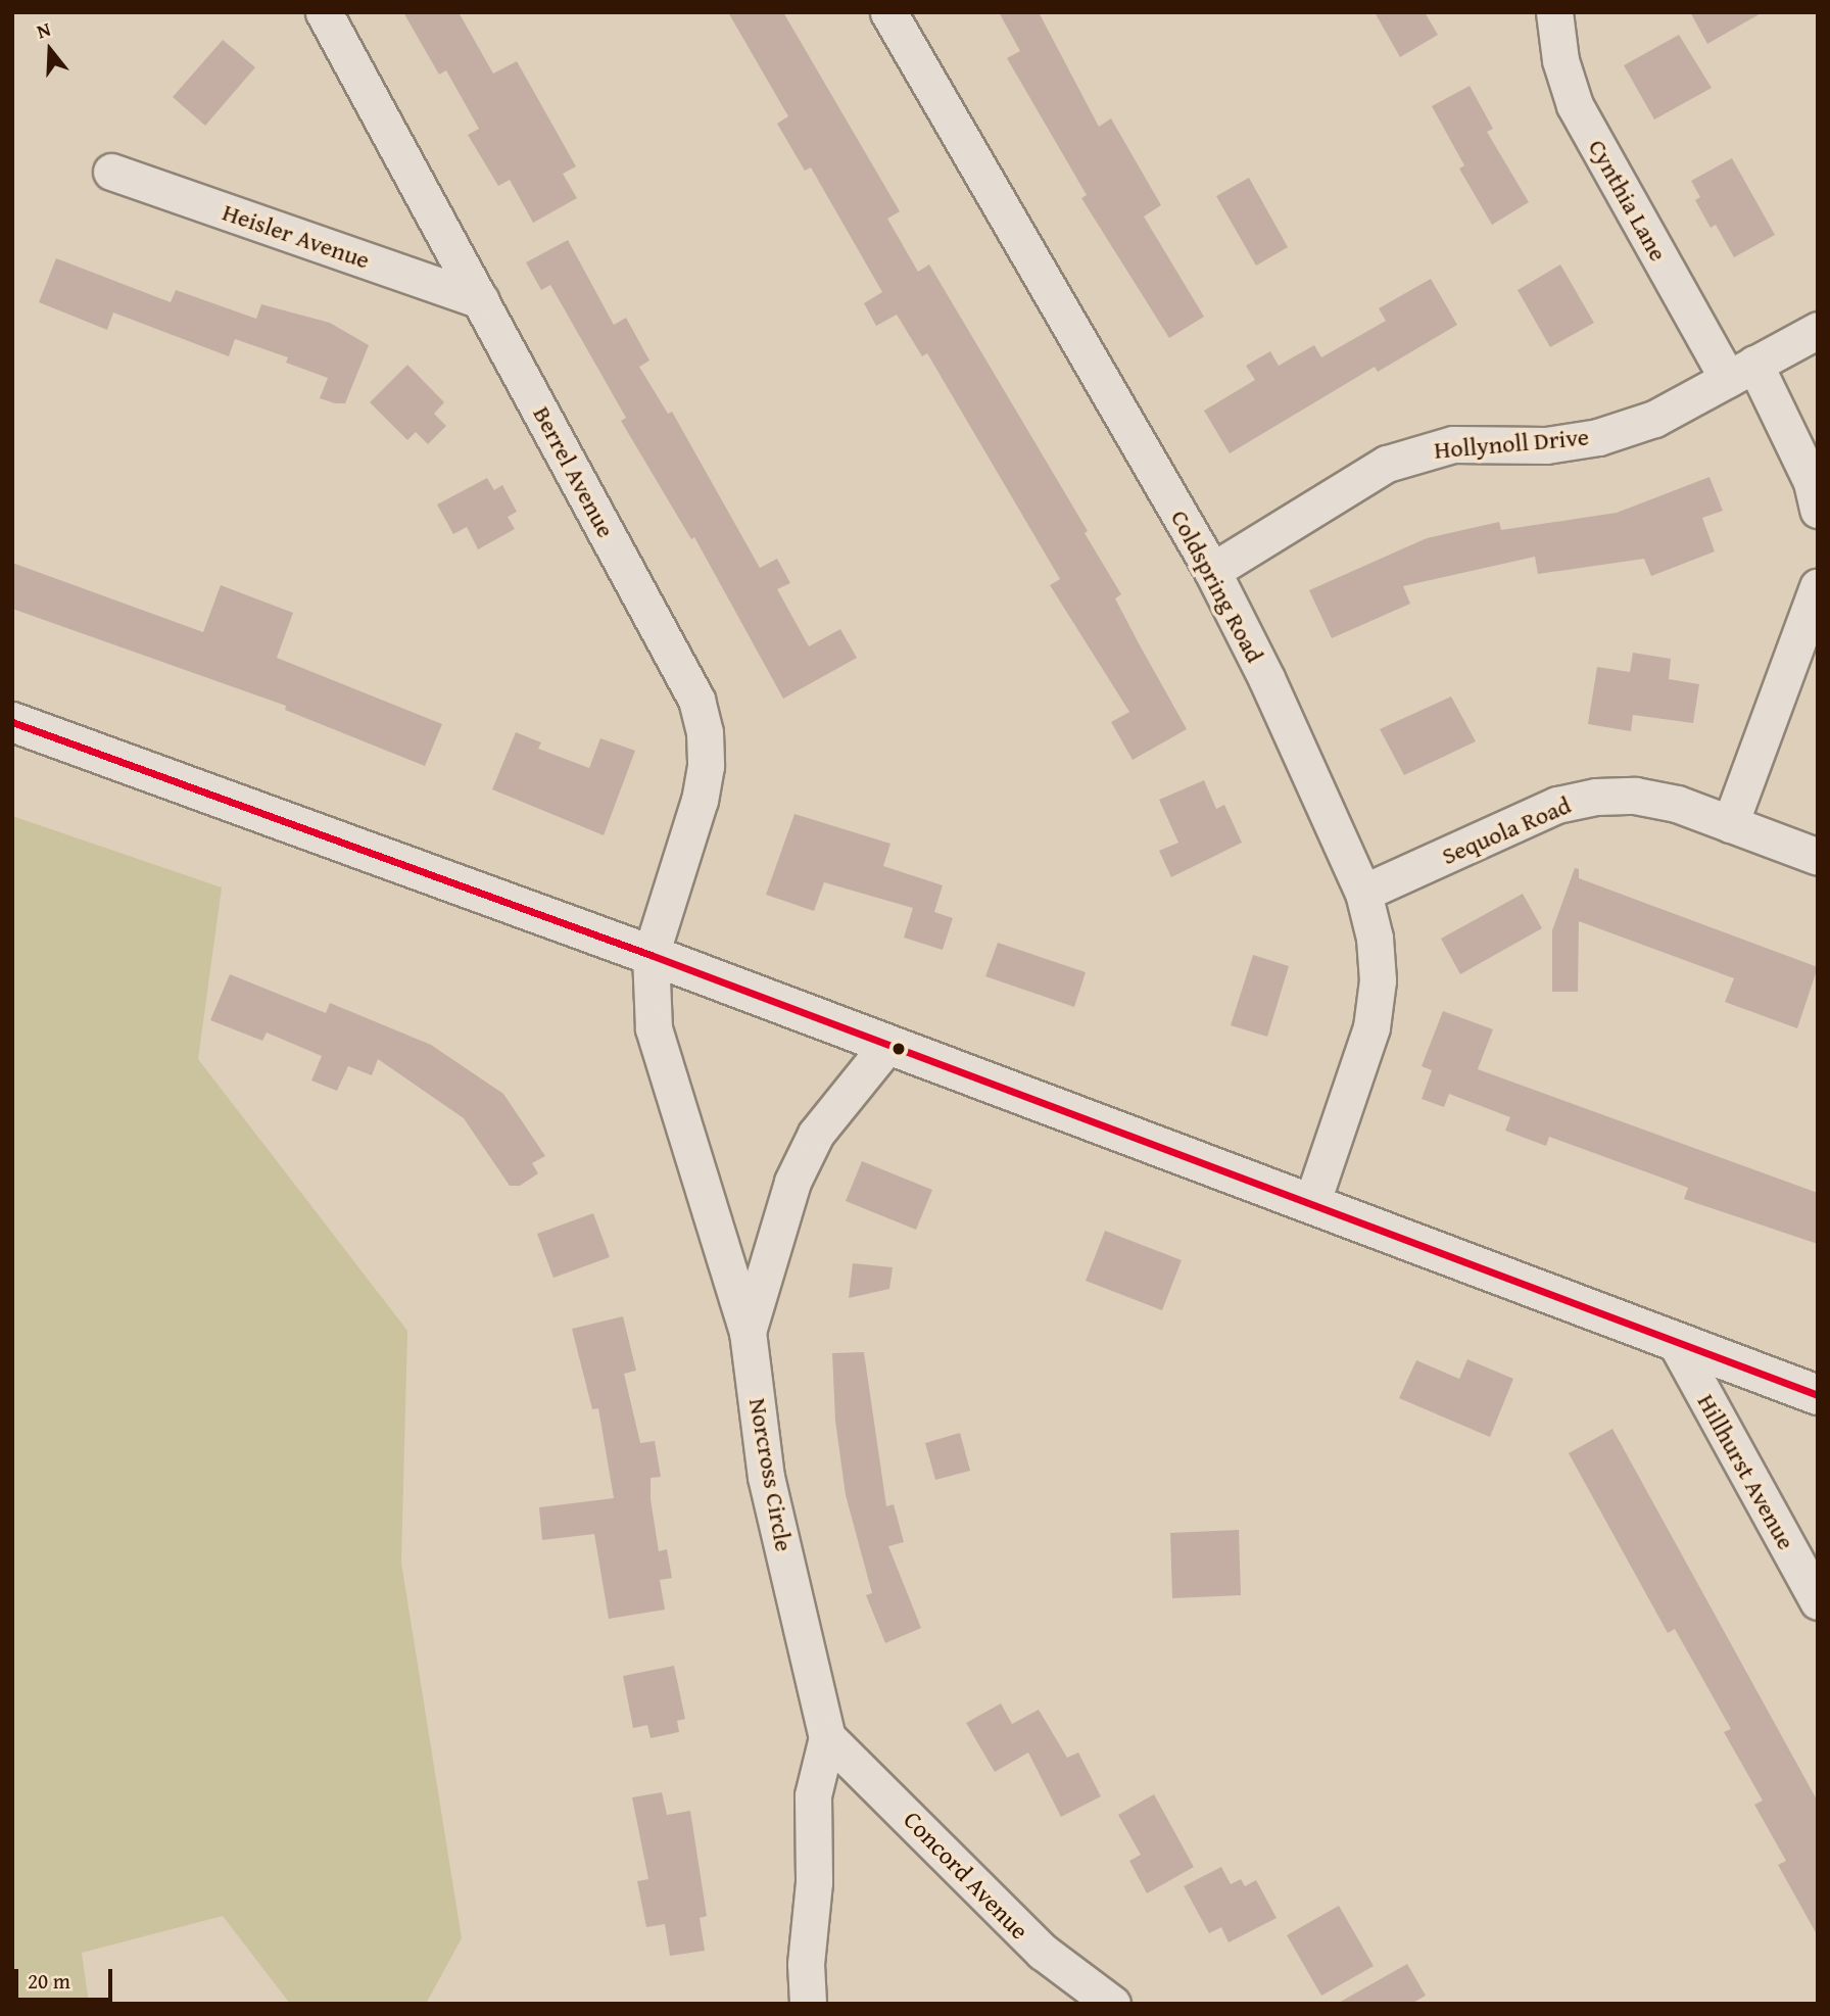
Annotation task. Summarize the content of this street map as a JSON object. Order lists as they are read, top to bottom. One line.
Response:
{"streets":{"street":["Cynthia Lane","Heisler Avenue","Hollynoll Drive","Berrel Avenue","Coldspring Road","Sequola Road","Hillhurst Avenue","Norcross Circle","Concord Avenue"]},"crossings":[["Cynthia Lane","Hollynoll Drive"],["Heisler Avenue","Berrel Avenue"],["Hollynoll Drive","Coldspring Road"],["Berrel Avenue","Norcross Circle"],["Coldspring Road","Sequola Road"],["Norcross Circle","Concord Avenue"]],"scale_bar":"20 m","north":"top"}
